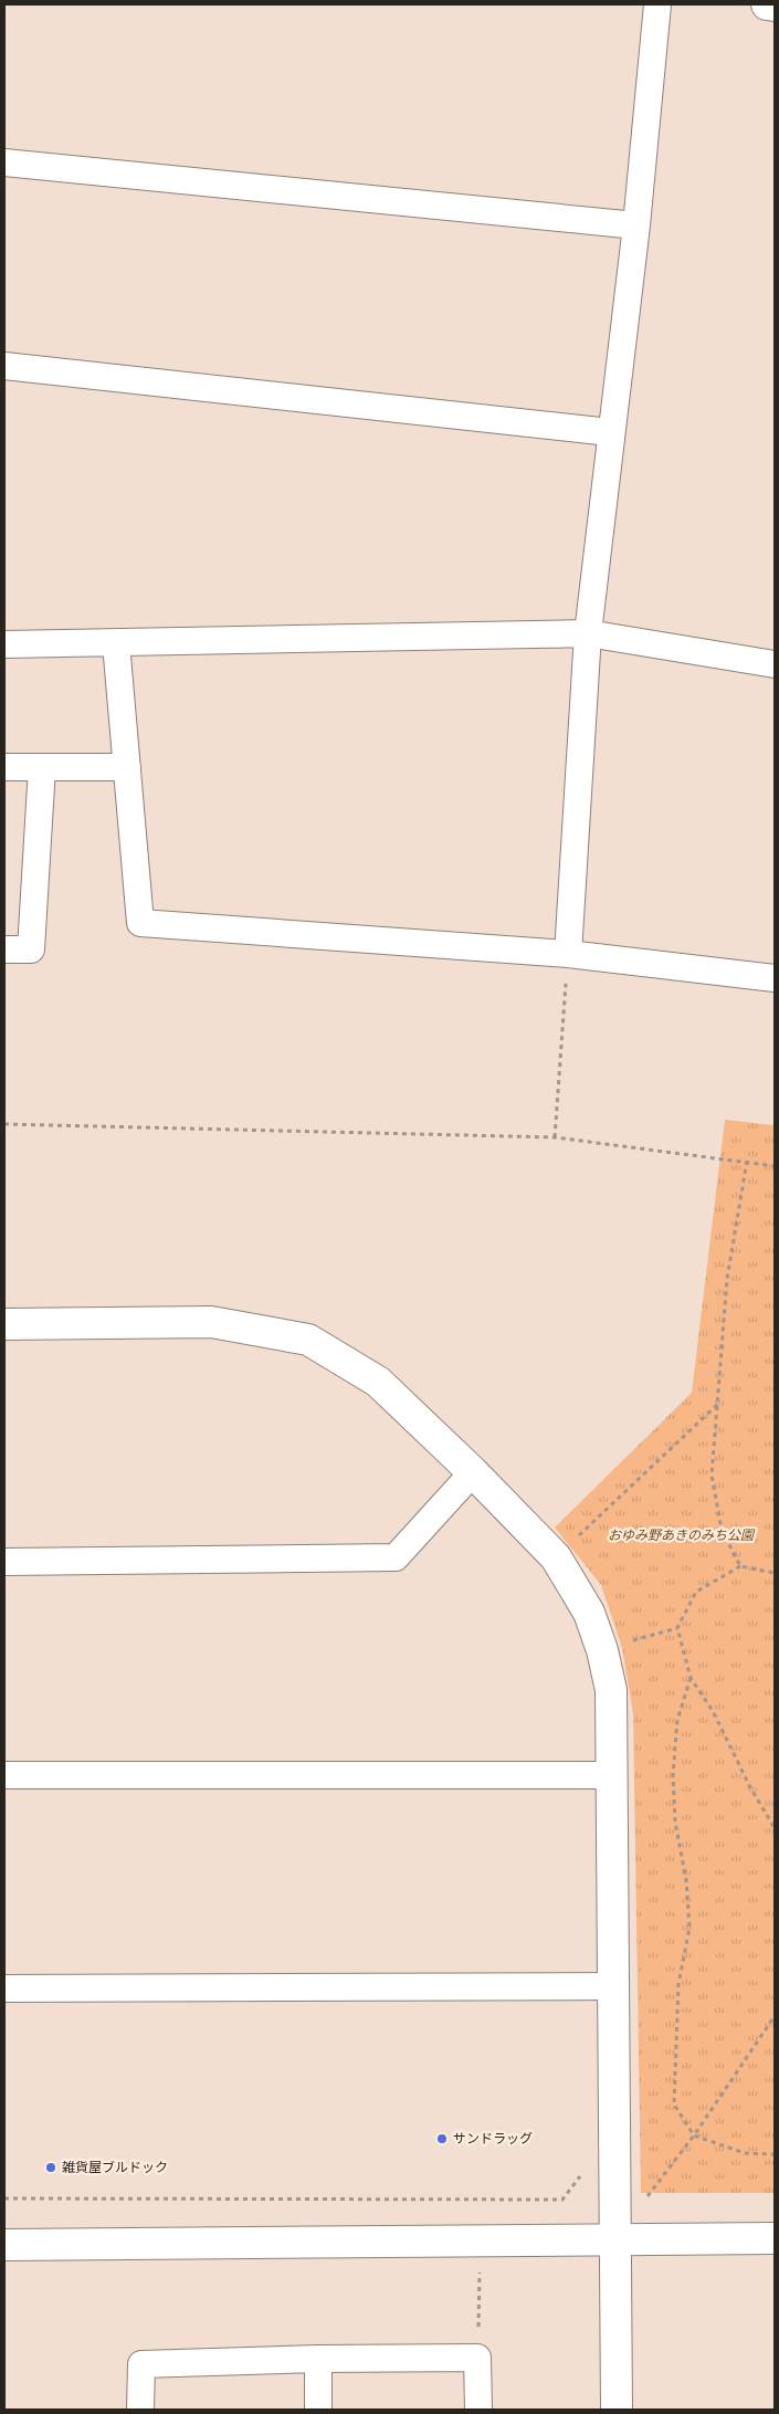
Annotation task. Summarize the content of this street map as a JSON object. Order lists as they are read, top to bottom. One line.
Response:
{"parks":["おゆみ野あきのみち公園"],"places":["サンドラッグ","雑貨屋ブルドック"]}
